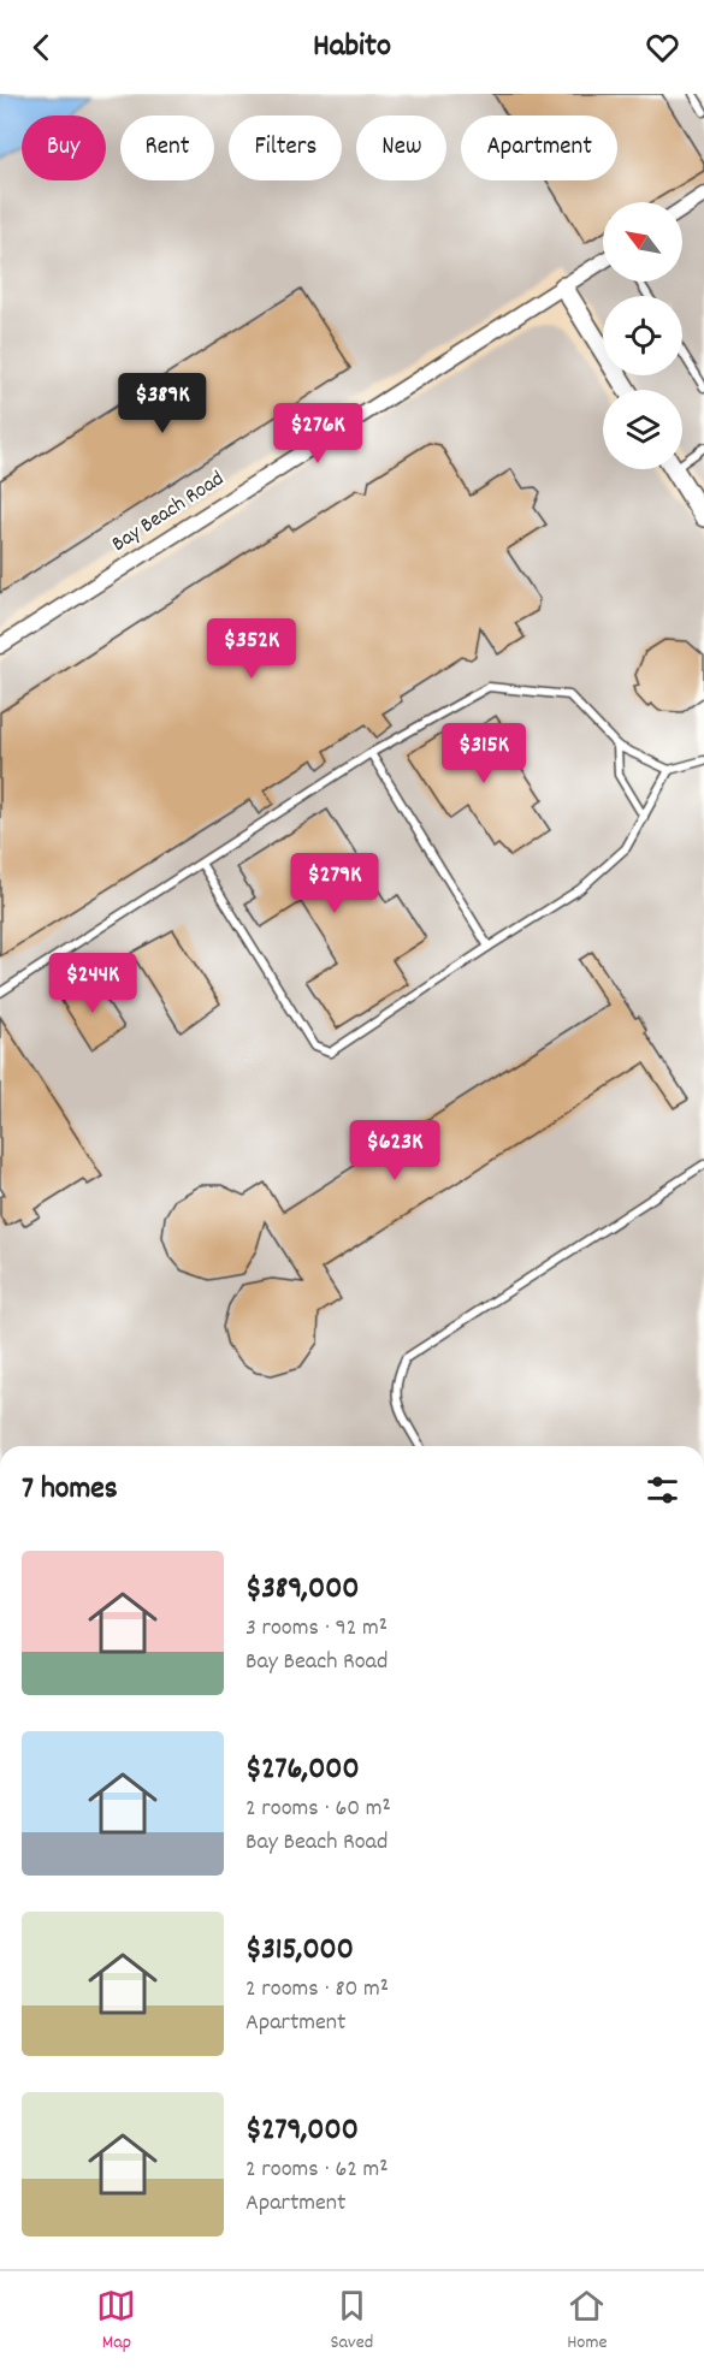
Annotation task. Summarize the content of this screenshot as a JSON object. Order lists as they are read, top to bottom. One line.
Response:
{"streets":{"street":["Bay Beach Road"]},"north":"top left","page":{"header":"Habito","chip":["Buy","Rent","Filters","New","Apartment"],"price":["$389K","$276K","$352K","$315K","$279K","$244K","$623K"],"heading":"7 homes","list":[{"name":"$389,000","note":"3 rooms · 92 m² · Bay Beach Road"},{"name":"$276,000","note":"2 rooms · 60 m² · Bay Beach Road"},{"name":"$315,000","note":"2 rooms · 80 m² · Apartment"},{"name":"$279,000","note":"2 rooms · 62 m² · Apartment"}],"tabs":["Map","Saved","Home"]}}
